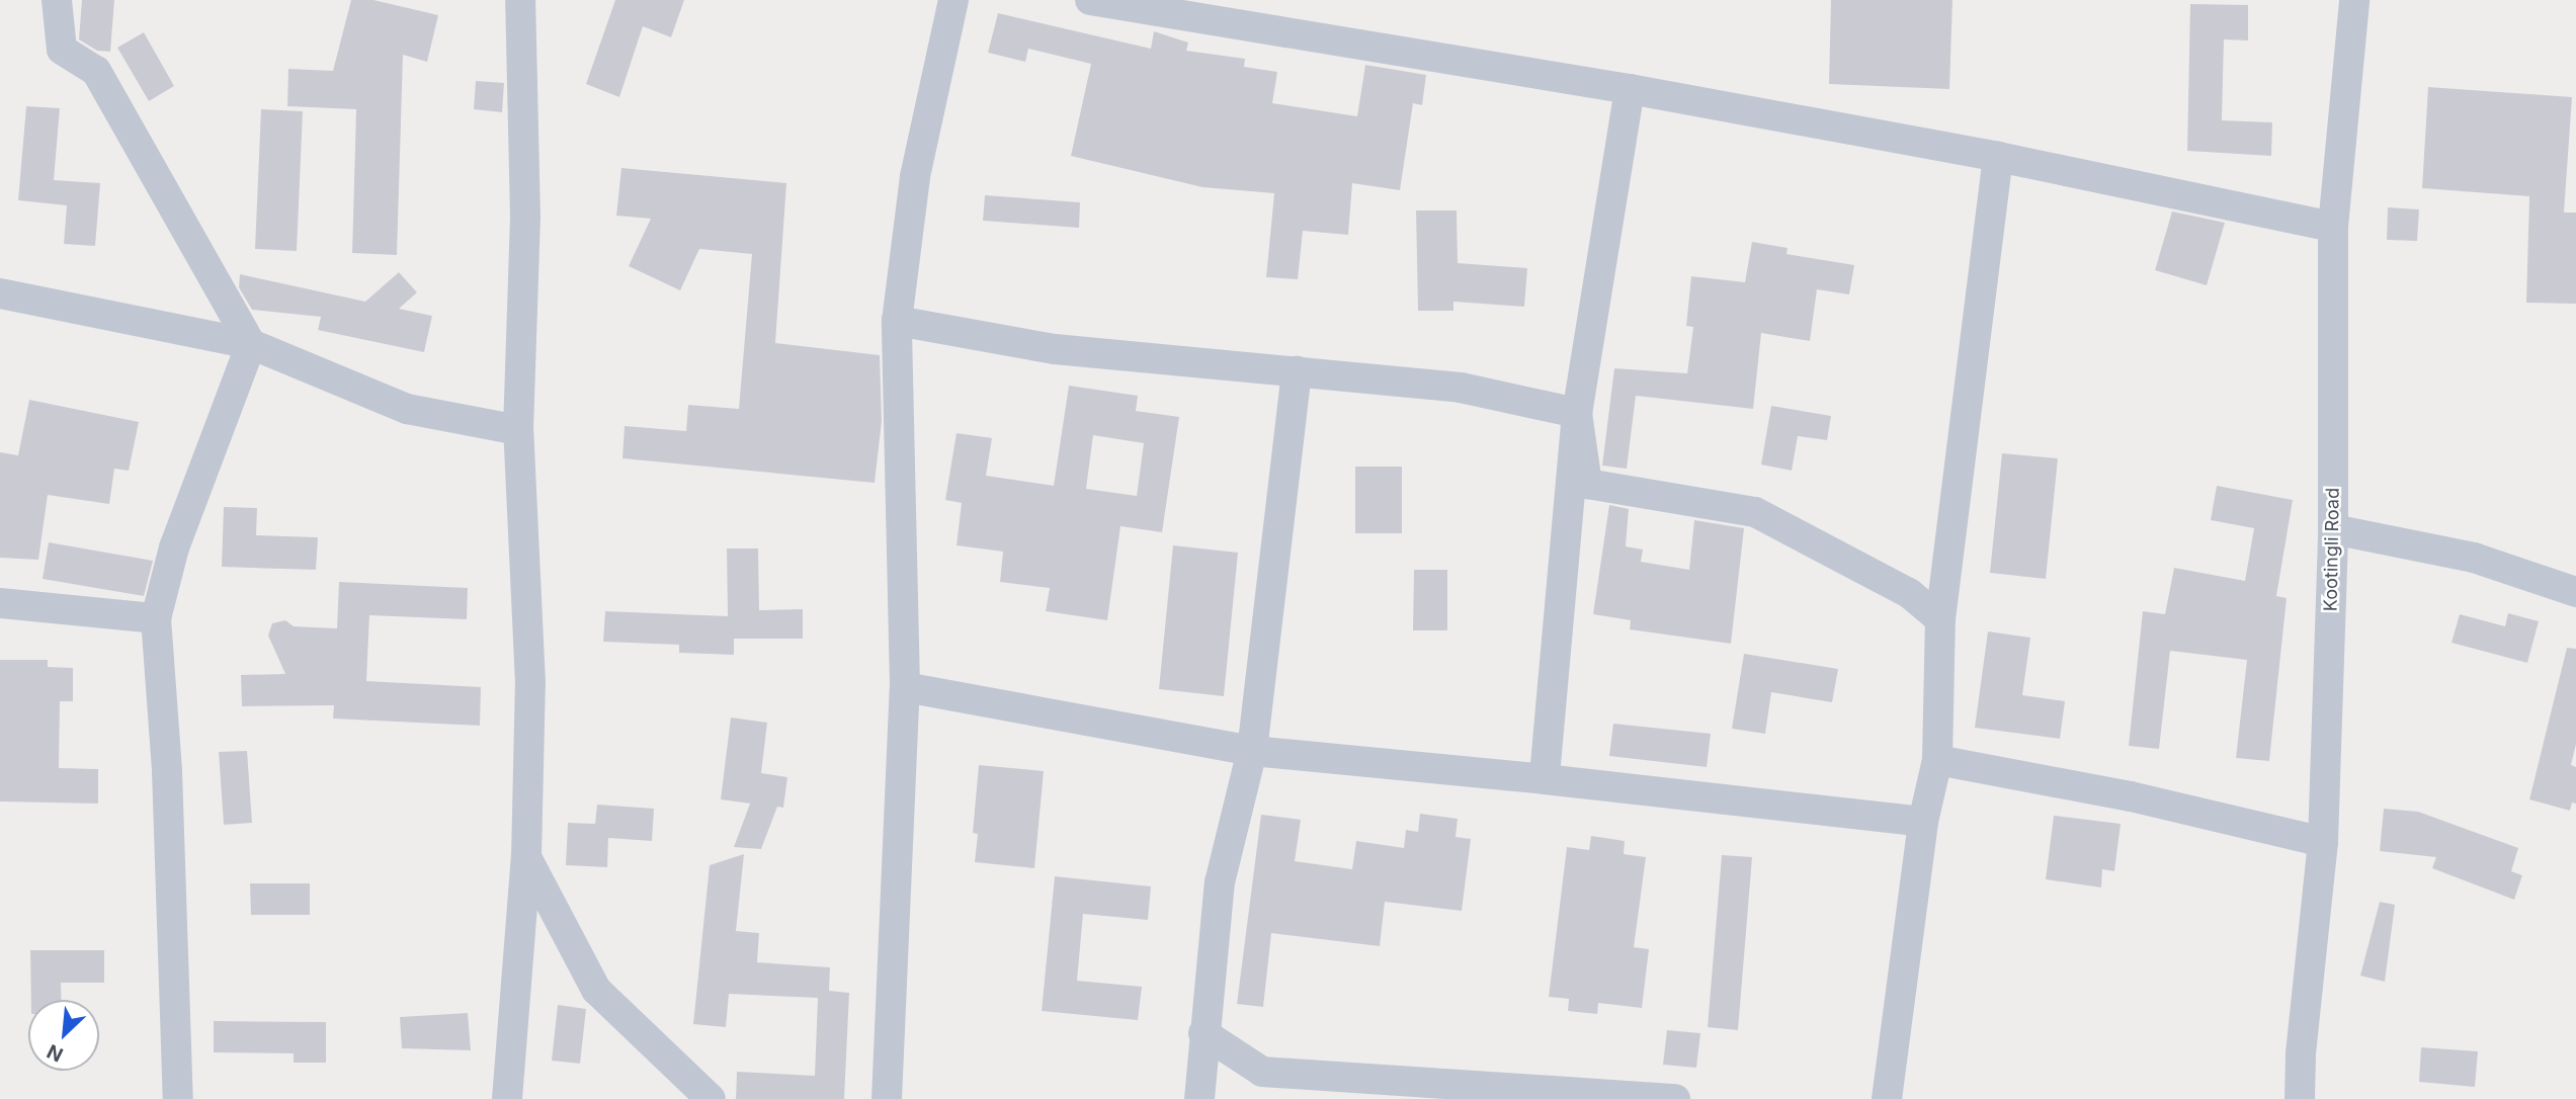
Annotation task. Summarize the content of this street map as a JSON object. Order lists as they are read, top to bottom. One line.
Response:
{"streets":{"street":["Kootingli Road"]},"north":"bottom left"}
